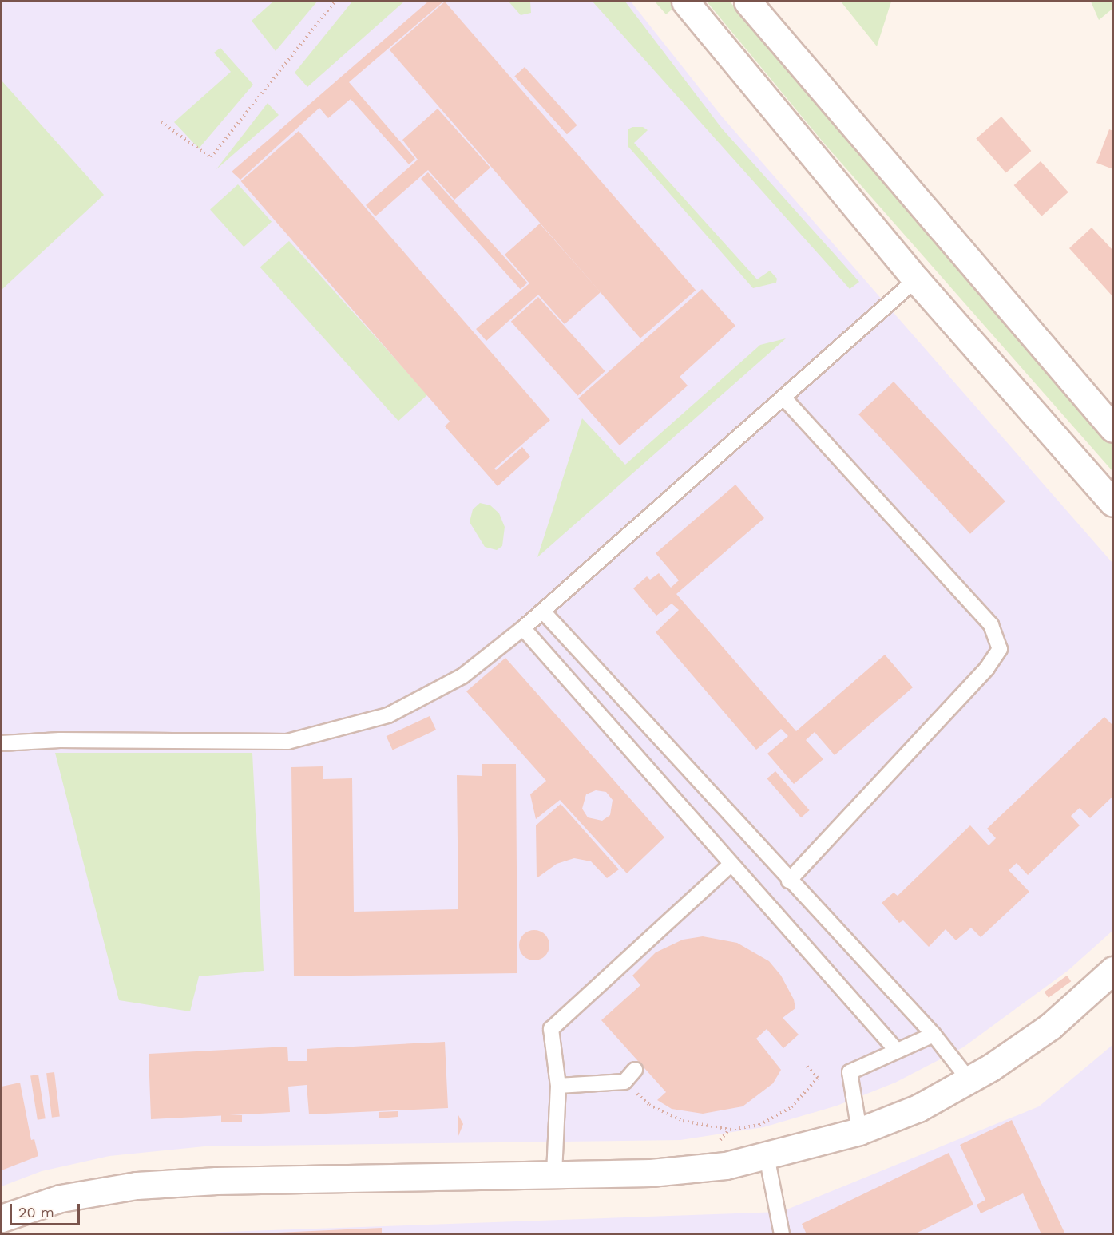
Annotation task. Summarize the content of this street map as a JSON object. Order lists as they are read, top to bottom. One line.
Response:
{"scale_bar":"20 m"}
